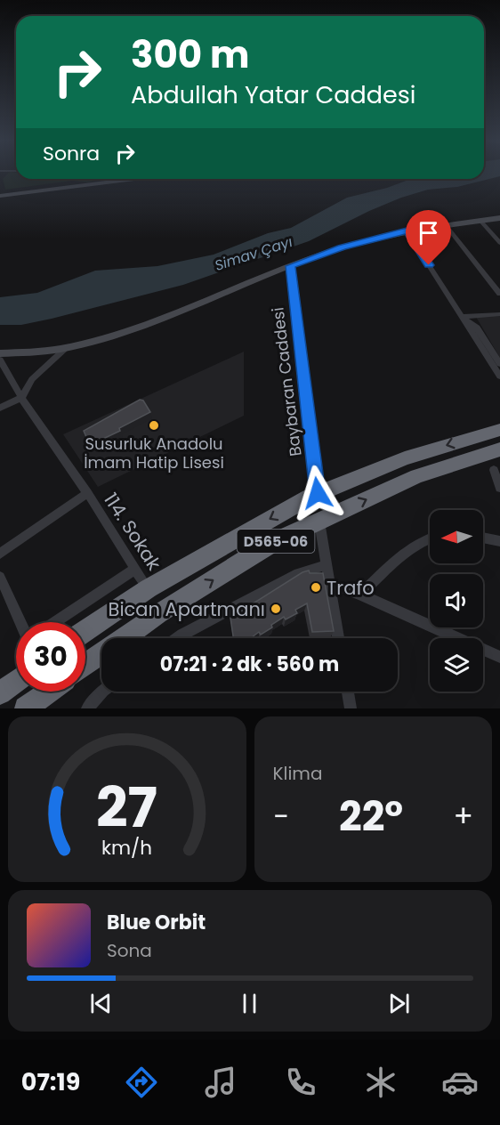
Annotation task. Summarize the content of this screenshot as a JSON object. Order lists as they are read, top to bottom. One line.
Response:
{"streets":{"highway":["D565-06"],"street":["Baybaran Caddesi","114. Sokak"]},"crossings":[["Baybaran Caddesi","D565-06"],["114. Sokak","D565-06"]],"water":["Simav Çayı"],"places":["Susurluk Anadolu İmam Hatip Lisesi","Trafo","Bican Apartmanı"],"north":"left","page":{"turn":["300 m","Abdullah Yatar Caddesi"],"then":"Sonra","limit":"30","trip":"07:21 · 2 dk · 560 m","tile":"Klima","heat":["−","22°","+"],"song":["Blue Orbit","Sona"],"tabs":"07:19","gauge":["27","km/h"]}}
